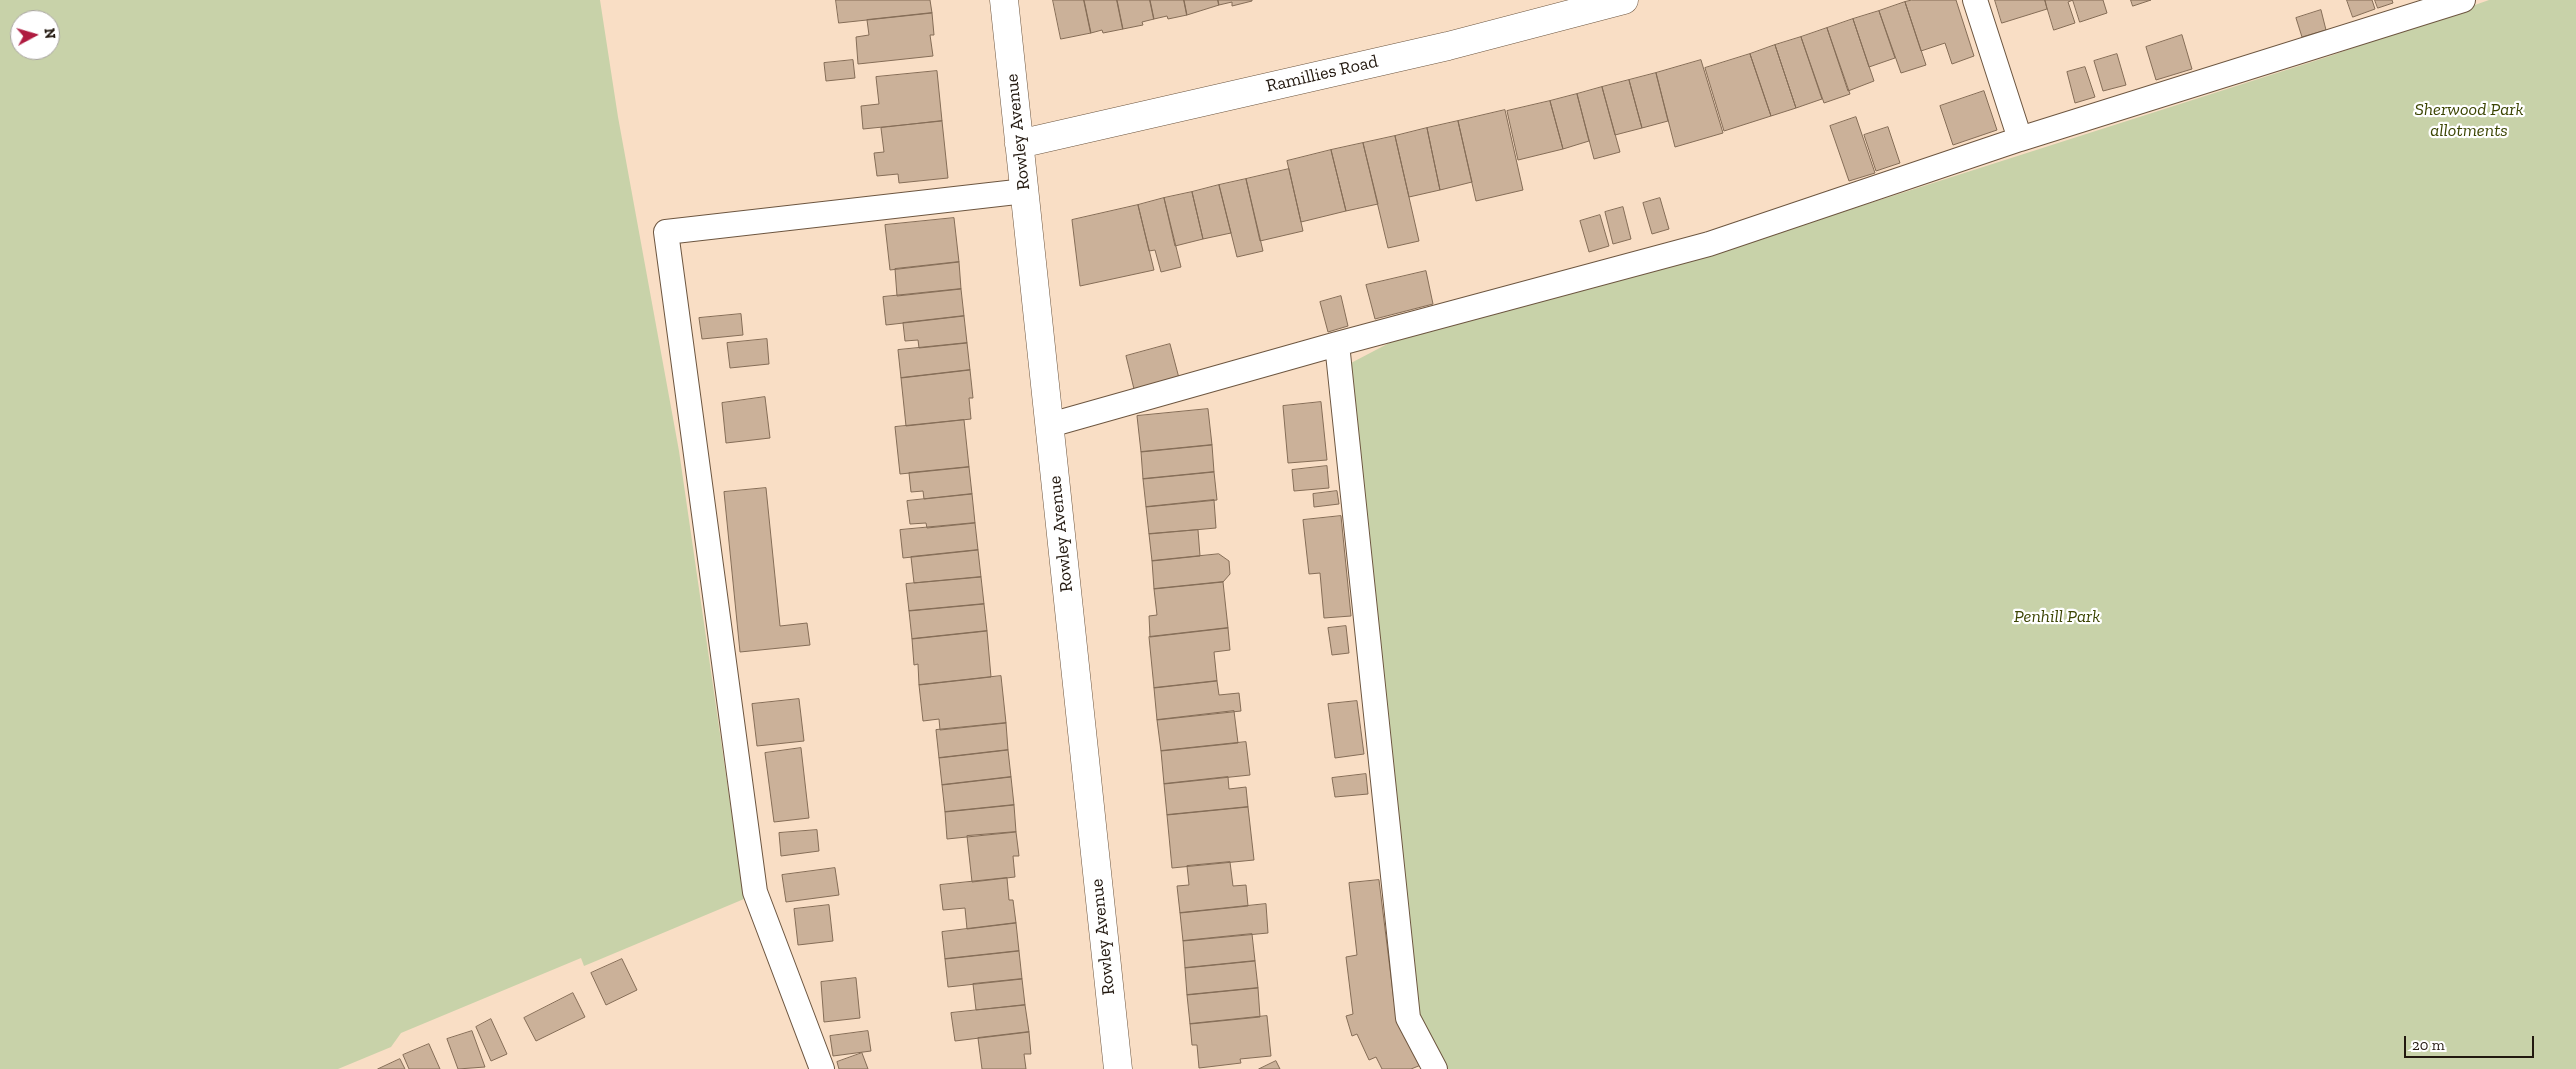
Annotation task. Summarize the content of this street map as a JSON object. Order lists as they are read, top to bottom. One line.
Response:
{"streets":{"street":["Ramillies Road","Rowley Avenue"]},"crossings":[["Ramillies Road","Rowley Avenue"]],"parks":["Sherwood Park allotments","Penhill Park"],"scale_bar":"20 m","north":"right"}
